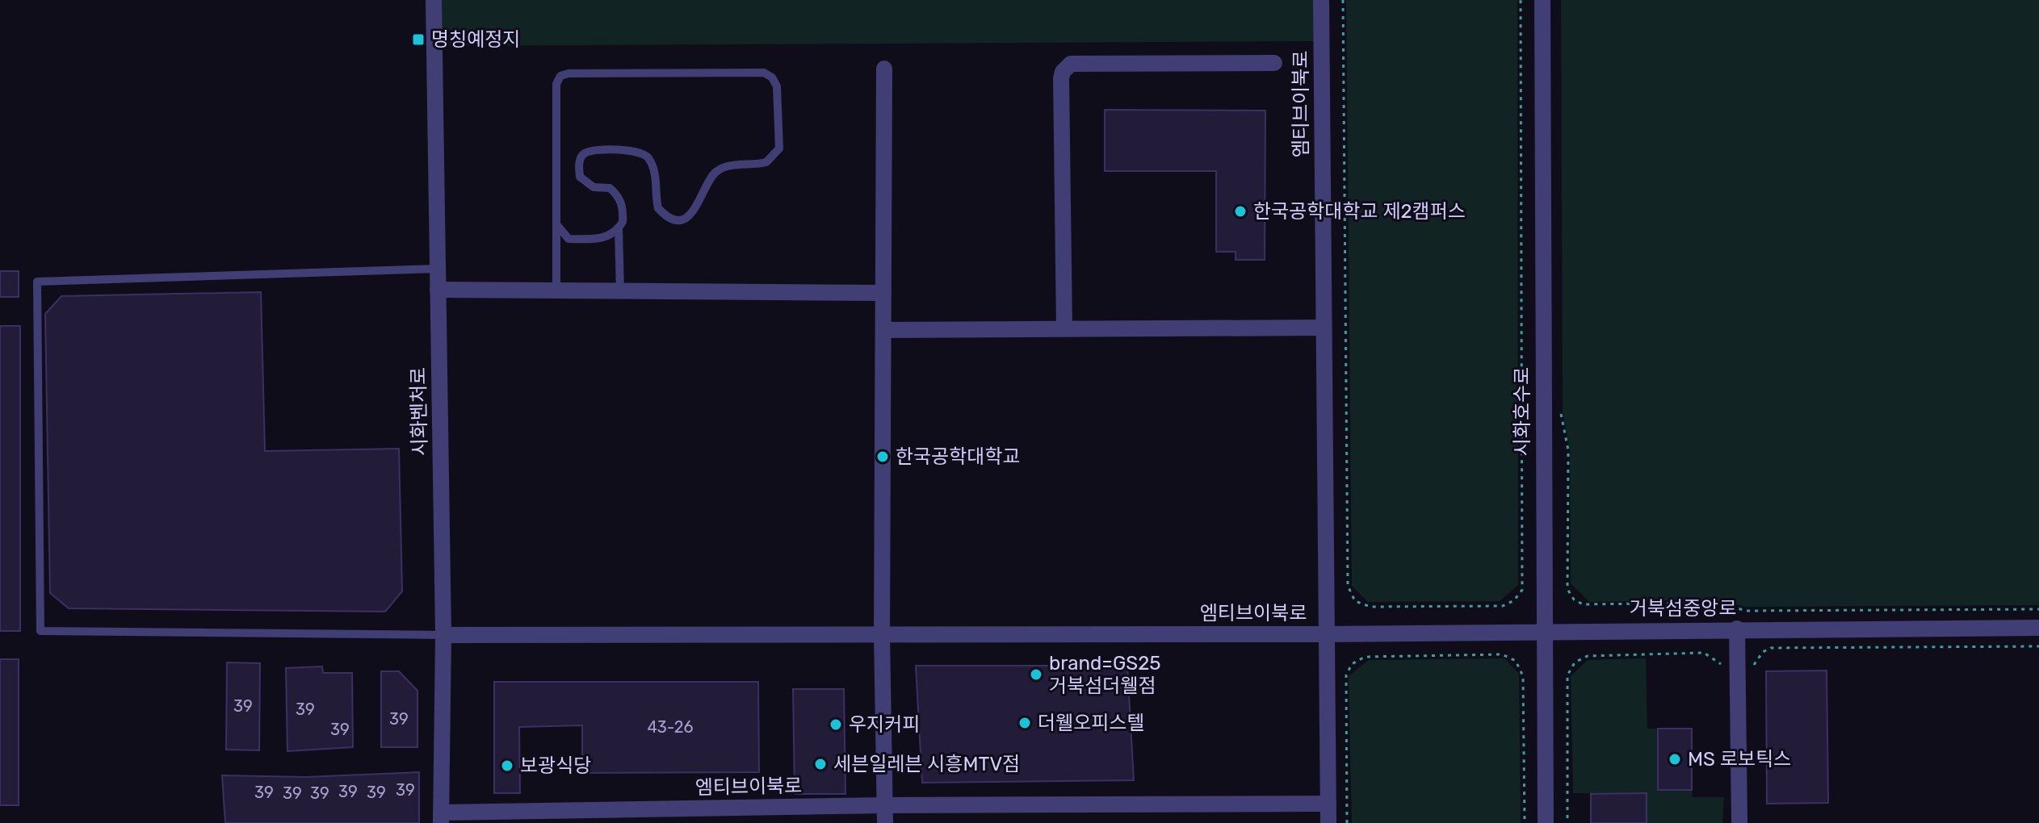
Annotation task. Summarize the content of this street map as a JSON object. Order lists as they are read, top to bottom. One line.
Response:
{"streets":{"street":["엠티브이북로","시화벤처로","시화호수로","거북섬중앙로"]},"crossings":[["엠티브이북로","시화벤처로"],["엠티브이북로","거북섬중앙로"],["시화호수로","거북섬중앙로"]],"places":{"transit":["명칭예정지"],"other":["한국공학대학교 제2캠퍼스","한국공학대학교","brand=GS25 거북섬더웰점","더웰오피스텔","우지커피","MS 로보틱스","세븐일레븐 시흥MTV점","보광식당"]},"house_numbers":["39","39","39","43-26","39","39","39","39","39","39","39"]}
